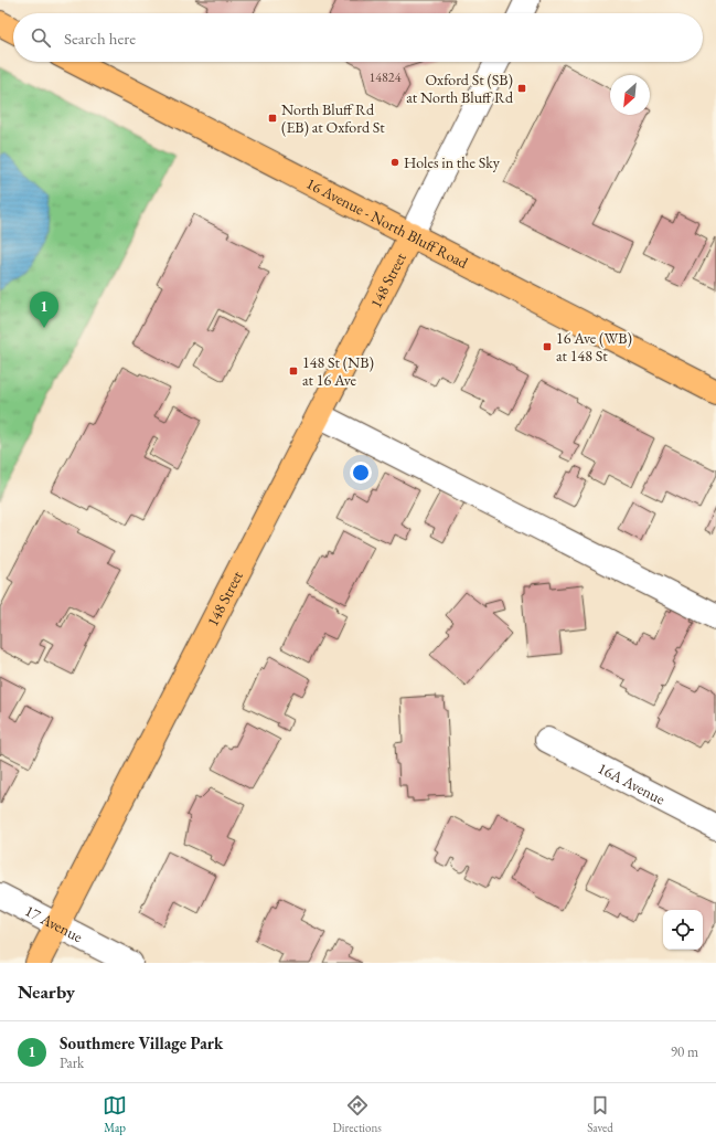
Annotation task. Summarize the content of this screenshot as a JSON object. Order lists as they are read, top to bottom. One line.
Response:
{"streets":{"main road":["16 Avenue - North Bluff Road","148 Street"],"street":["16A Avenue","17 Avenue"]},"crossings":[["16 Avenue - North Bluff Road","148 Street"],["148 Street","17 Avenue"]],"places":{"transit":["Oxford St (SB) at North Bluff Rd","North Bluff Rd (EB) at Oxford St","16 Ave (WB) at 148 St","148 St (NB) at 16 Ave"],"other":["Holes in the Sky"]},"house_numbers":["14824"],"north":"bottom left","page":{"search":"Search here","pins":"1","heading":"Nearby","list":[{"mark":"1","name":"Southmere Village Park","note":"Park","value":"90 m"}],"nav":["Map","Directions","Saved"]}}
